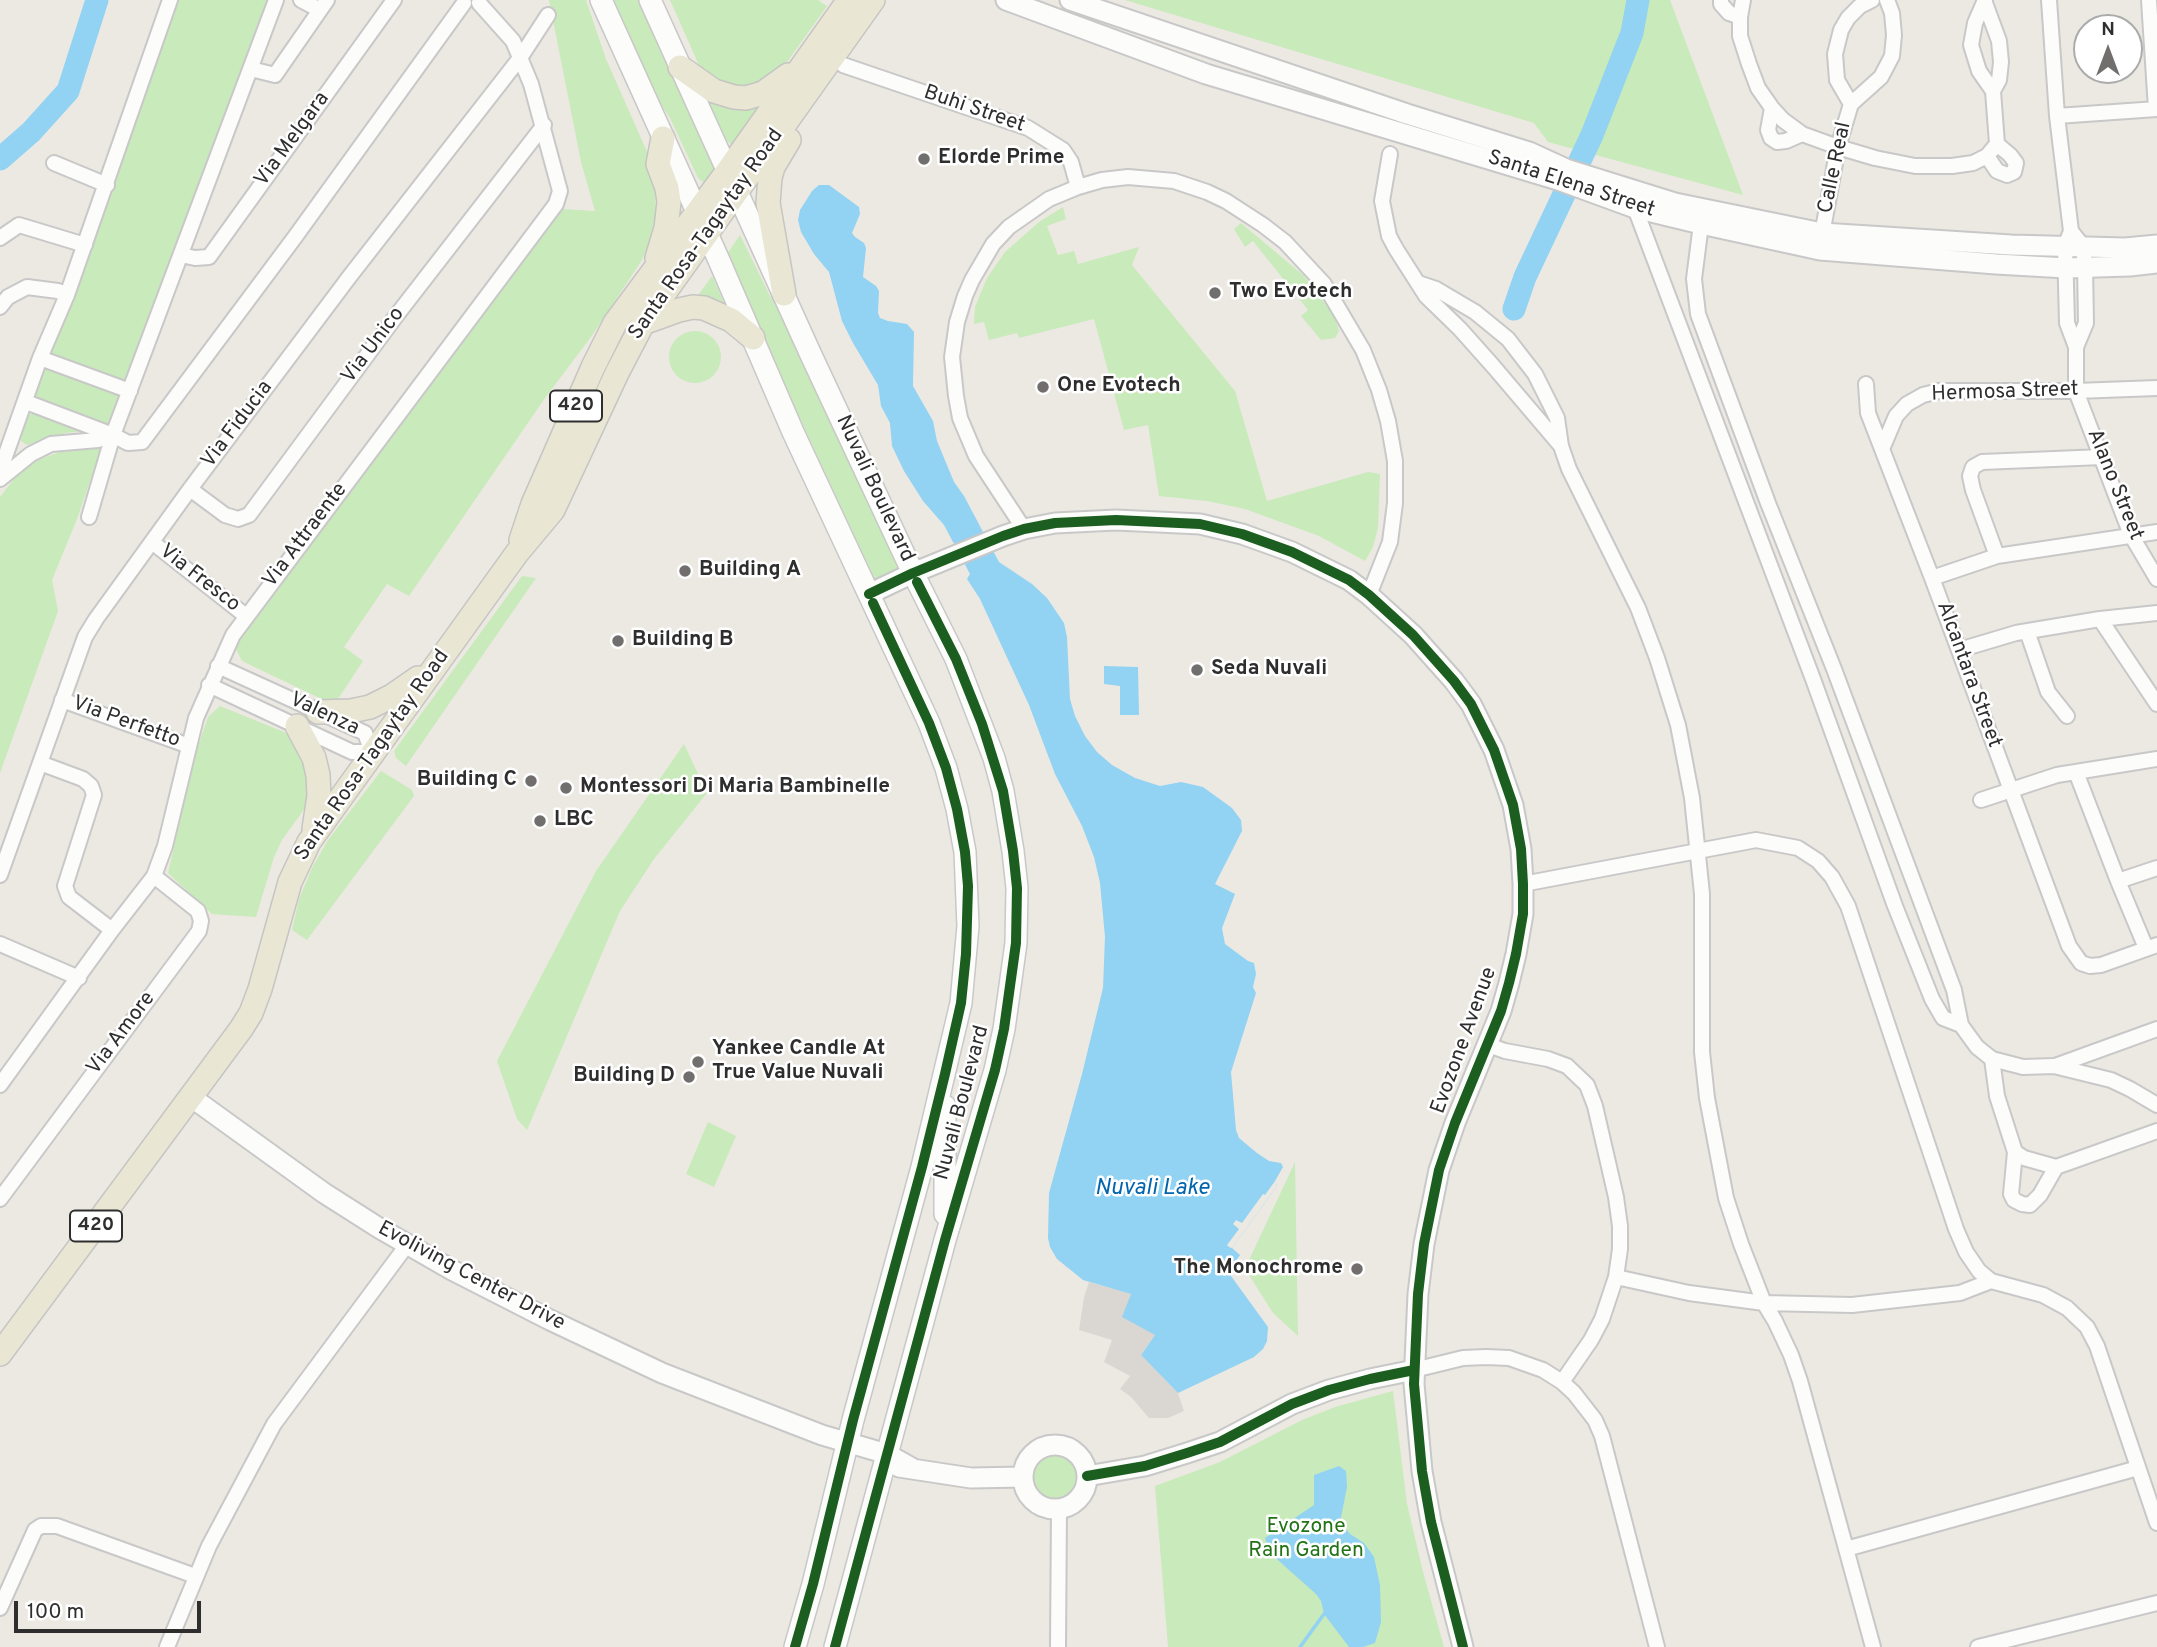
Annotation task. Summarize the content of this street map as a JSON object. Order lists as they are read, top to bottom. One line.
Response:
{"streets":{"main road":["Santa Rosa-Tagaytay Road","420","Nuvali Boulevard"],"street":["Buhi Street","Via Melgara","Calle Real","Santa Elena Street","Via Unico","Hermosa Street","Via Fiducia","Alano Street","Via Attraente","Via Fresco","Alcantara Street","Valenza","Via Perfetto","Via Amore","Evozone Avenue","Evoliving Center Drive"]},"crossings":[["Calle Real","Santa Elena Street"],["Santa Elena Street","Alano Street"],["Santa Rosa-Tagaytay Road","Nuvali Boulevard"],["Santa Rosa-Tagaytay Road","Valenza"],["Santa Rosa-Tagaytay Road","Evoliving Center Drive"],["Via Unico","Via Fiducia"],["Via Unico","Via Attraente"],["Hermosa Street","Alano Street"],["Hermosa Street","Alcantara Street"],["Via Fiducia","Via Attraente"],["Via Fiducia","Via Fresco"],["Via Fiducia","Via Perfetto"],["Nuvali Boulevard","Evozone Avenue"],["Nuvali Boulevard","Evoliving Center Drive"],["Via Attraente","Via Fresco"],["Via Attraente","Valenza"],["Via Attraente","Via Perfetto"],["Via Attraente","Via Amore"]],"water":["Nuvali Lake"],"parks":["Evozone Rain Garden"],"places":["Elorde Prime","Two Evotech","One Evotech","Building A","Building B","Seda Nuvali","Building C","Montessori Di Maria Bambinelle","LBC","Yankee Candle At True Value Nuvali","Building D","The Monochrome"],"scale_bar":"100 m","north":"top"}
